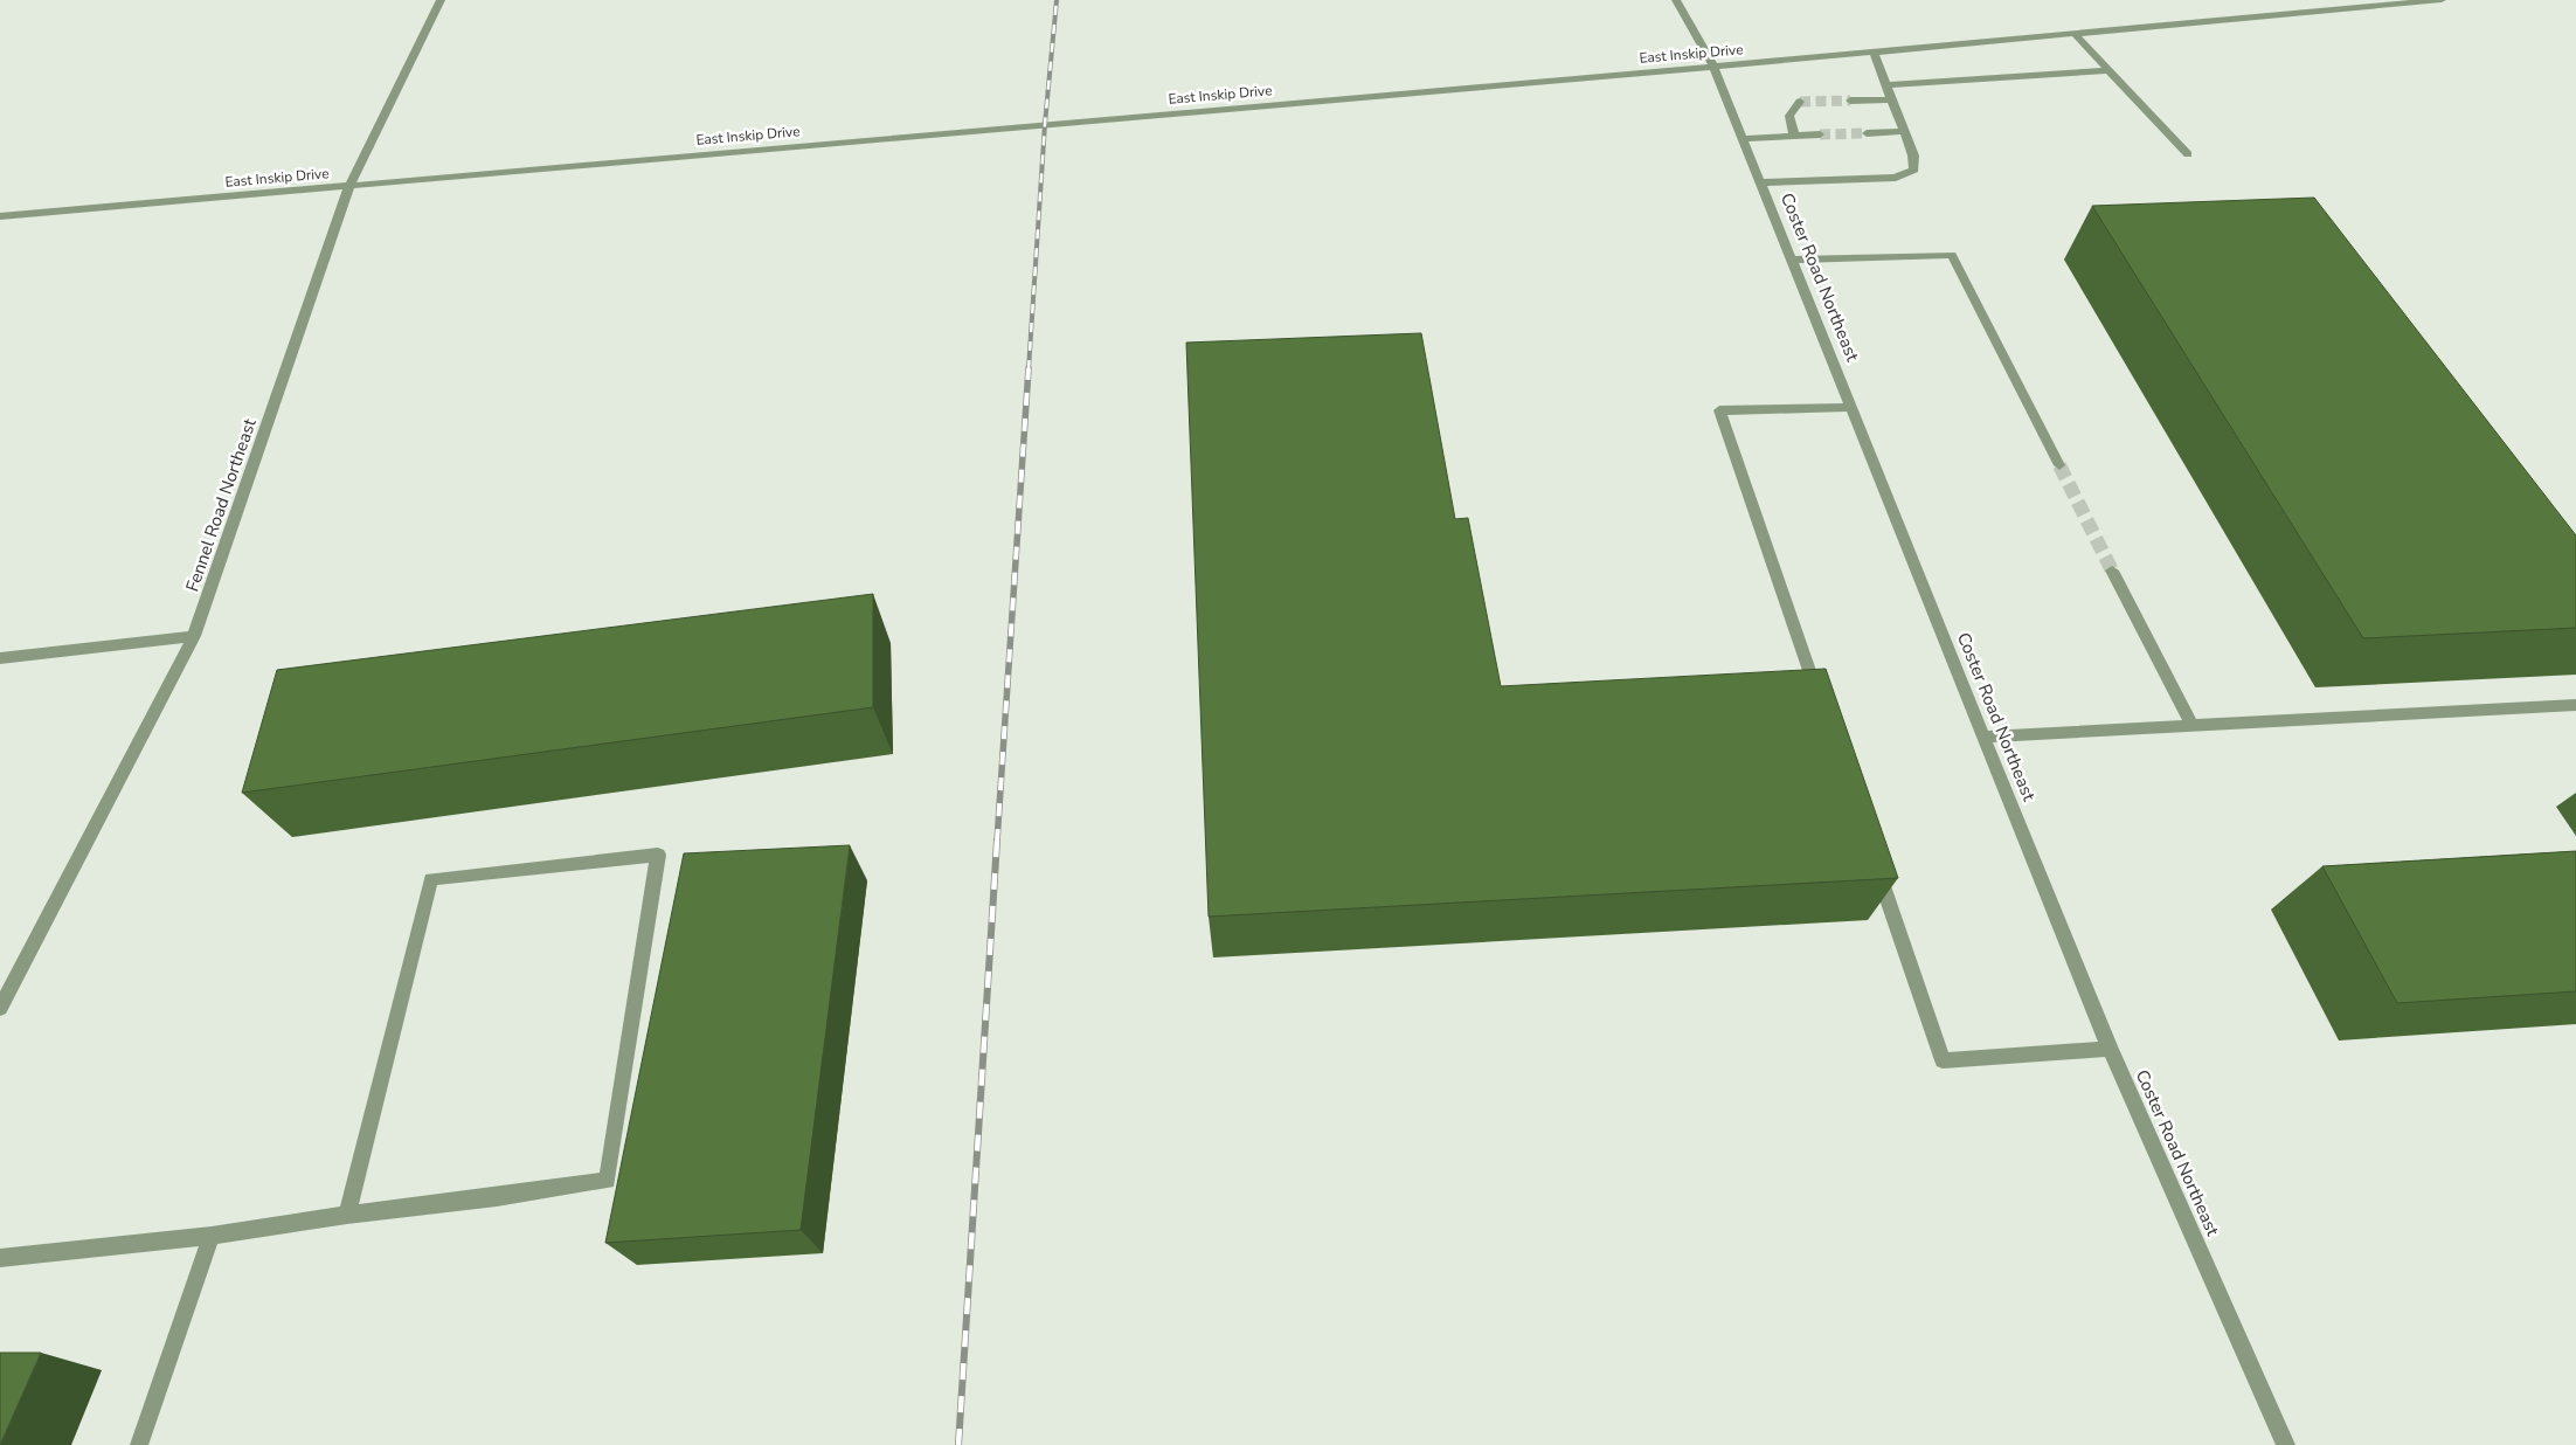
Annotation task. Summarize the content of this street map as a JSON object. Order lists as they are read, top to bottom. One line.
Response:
{"streets":{"street":["East Inskip Drive","Coster Road Northeast","Fennel Road Northeast"]},"crossings":[["East Inskip Drive","Coster Road Northeast"],["East Inskip Drive","Fennel Road Northeast"]]}
